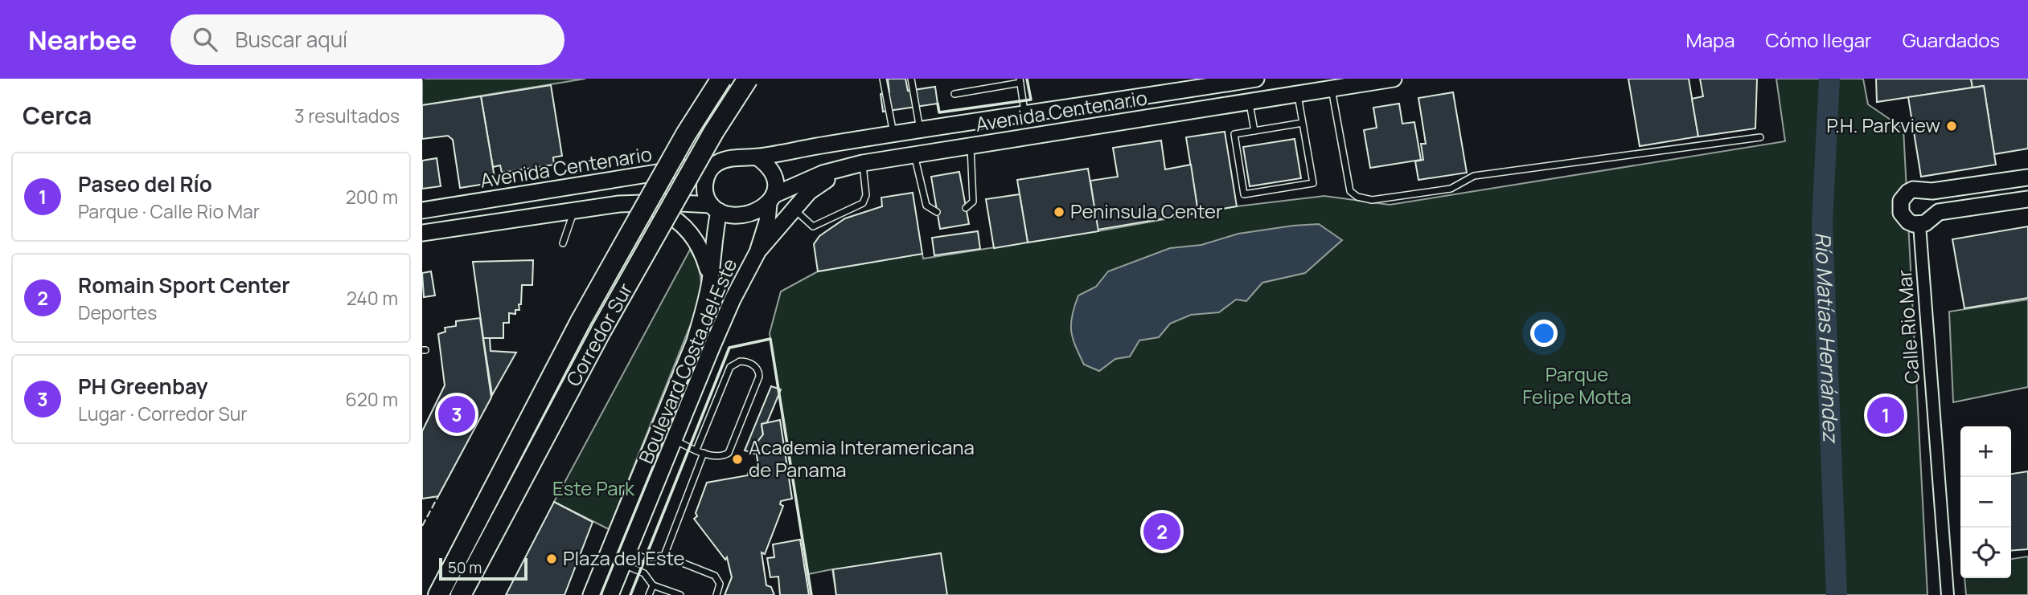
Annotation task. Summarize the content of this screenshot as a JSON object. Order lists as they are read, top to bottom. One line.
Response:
{"streets":{"highway":["Corredor Sur"],"main road":["Avenida Centenario","Boulevard Costa del Este"],"street":["Calle Rio Mar"]},"crossings":[["Avenida Centenario","Boulevard Costa del Este"]],"water":["Río Matías Hernández"],"parks":["Parque Felipe Motta","Este Park"],"places":["P.H. Parkview","Peninsula Center","Academia Interamericana de Panama","Plaza del Este"],"scale_bar":"50 m","page":{"header":"Nearbee","search":"Buscar aquí","nav":["Mapa","Cómo llegar","Guardados"],"heading":["Cerca","3 resultados"],"list":[{"mark":"1","name":"Paseo del Río","note":"Parque · Calle Rio Mar","value":"200 m"},{"mark":"2","name":"Romain Sport Center","note":"Deportes","value":"240 m"},{"mark":"3","name":"PH Greenbay","note":"Lugar · Corredor Sur","value":"620 m"}],"pins":["3","1","2"],"map_buttons":["+","−"],"scale":"50 m"}}
